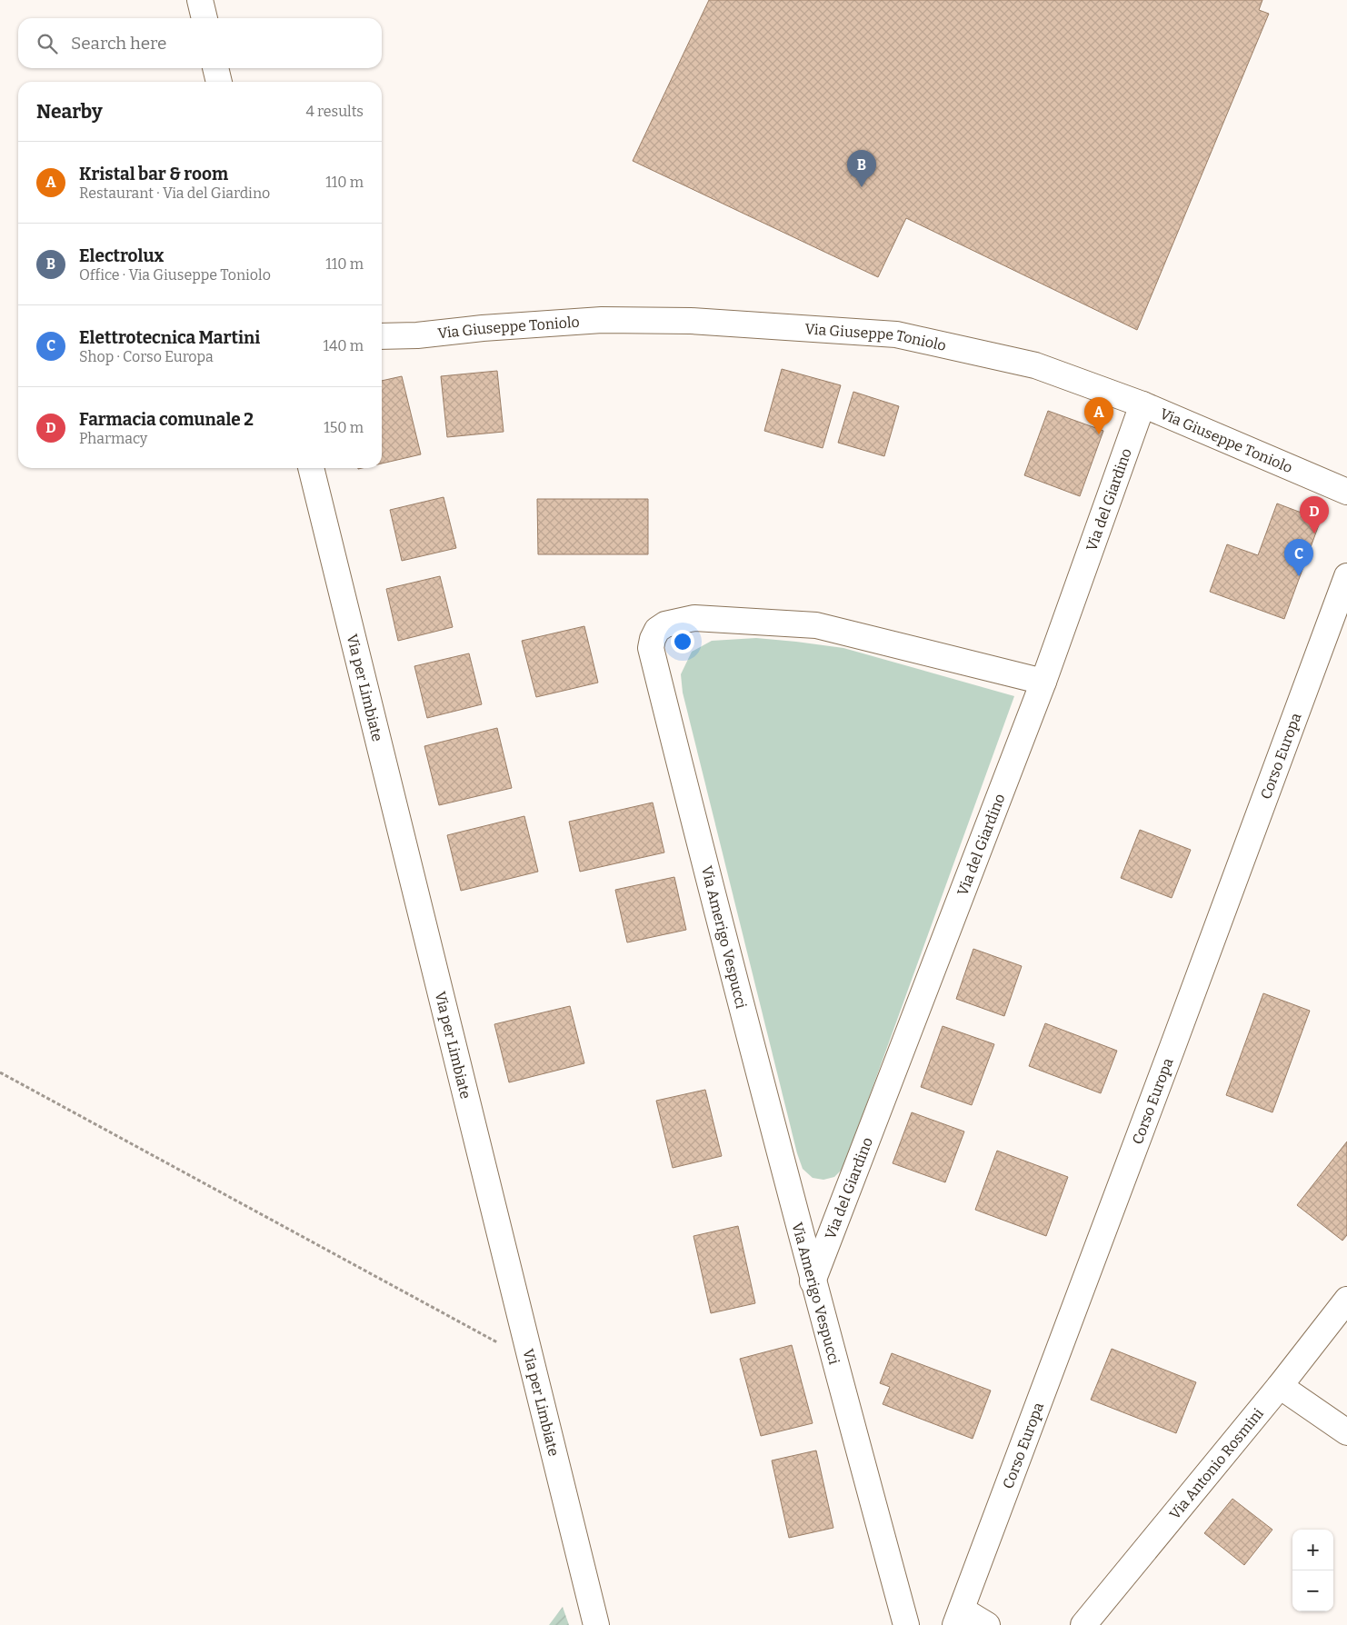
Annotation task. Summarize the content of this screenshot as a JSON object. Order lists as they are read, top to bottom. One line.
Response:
{"streets":{"street":["Via Giuseppe Toniolo","Via del Giardino","Via per Limbiate","Corso Europa","Via Amerigo Vespucci","Via Antonio Rosmini"]},"crossings":[["Via Giuseppe Toniolo","Via del Giardino"],["Via del Giardino","Via Amerigo Vespucci"]],"page":{"search":"Search here","heading":["Nearby","4 results"],"list":[{"mark":"A","name":"Kristal bar & room","note":"Restaurant · Via del Giardino","value":"110 m"},{"mark":"B","name":"Electrolux","note":"Office · Via Giuseppe Toniolo","value":"110 m"},{"mark":"C","name":"Elettrotecnica Martini","note":"Shop · Corso Europa","value":"140 m"},{"mark":"D","name":"Farmacia comunale 2","note":"Pharmacy","value":"150 m"}],"pins":["B","A","D","C"],"map_buttons":["+","−"]}}
